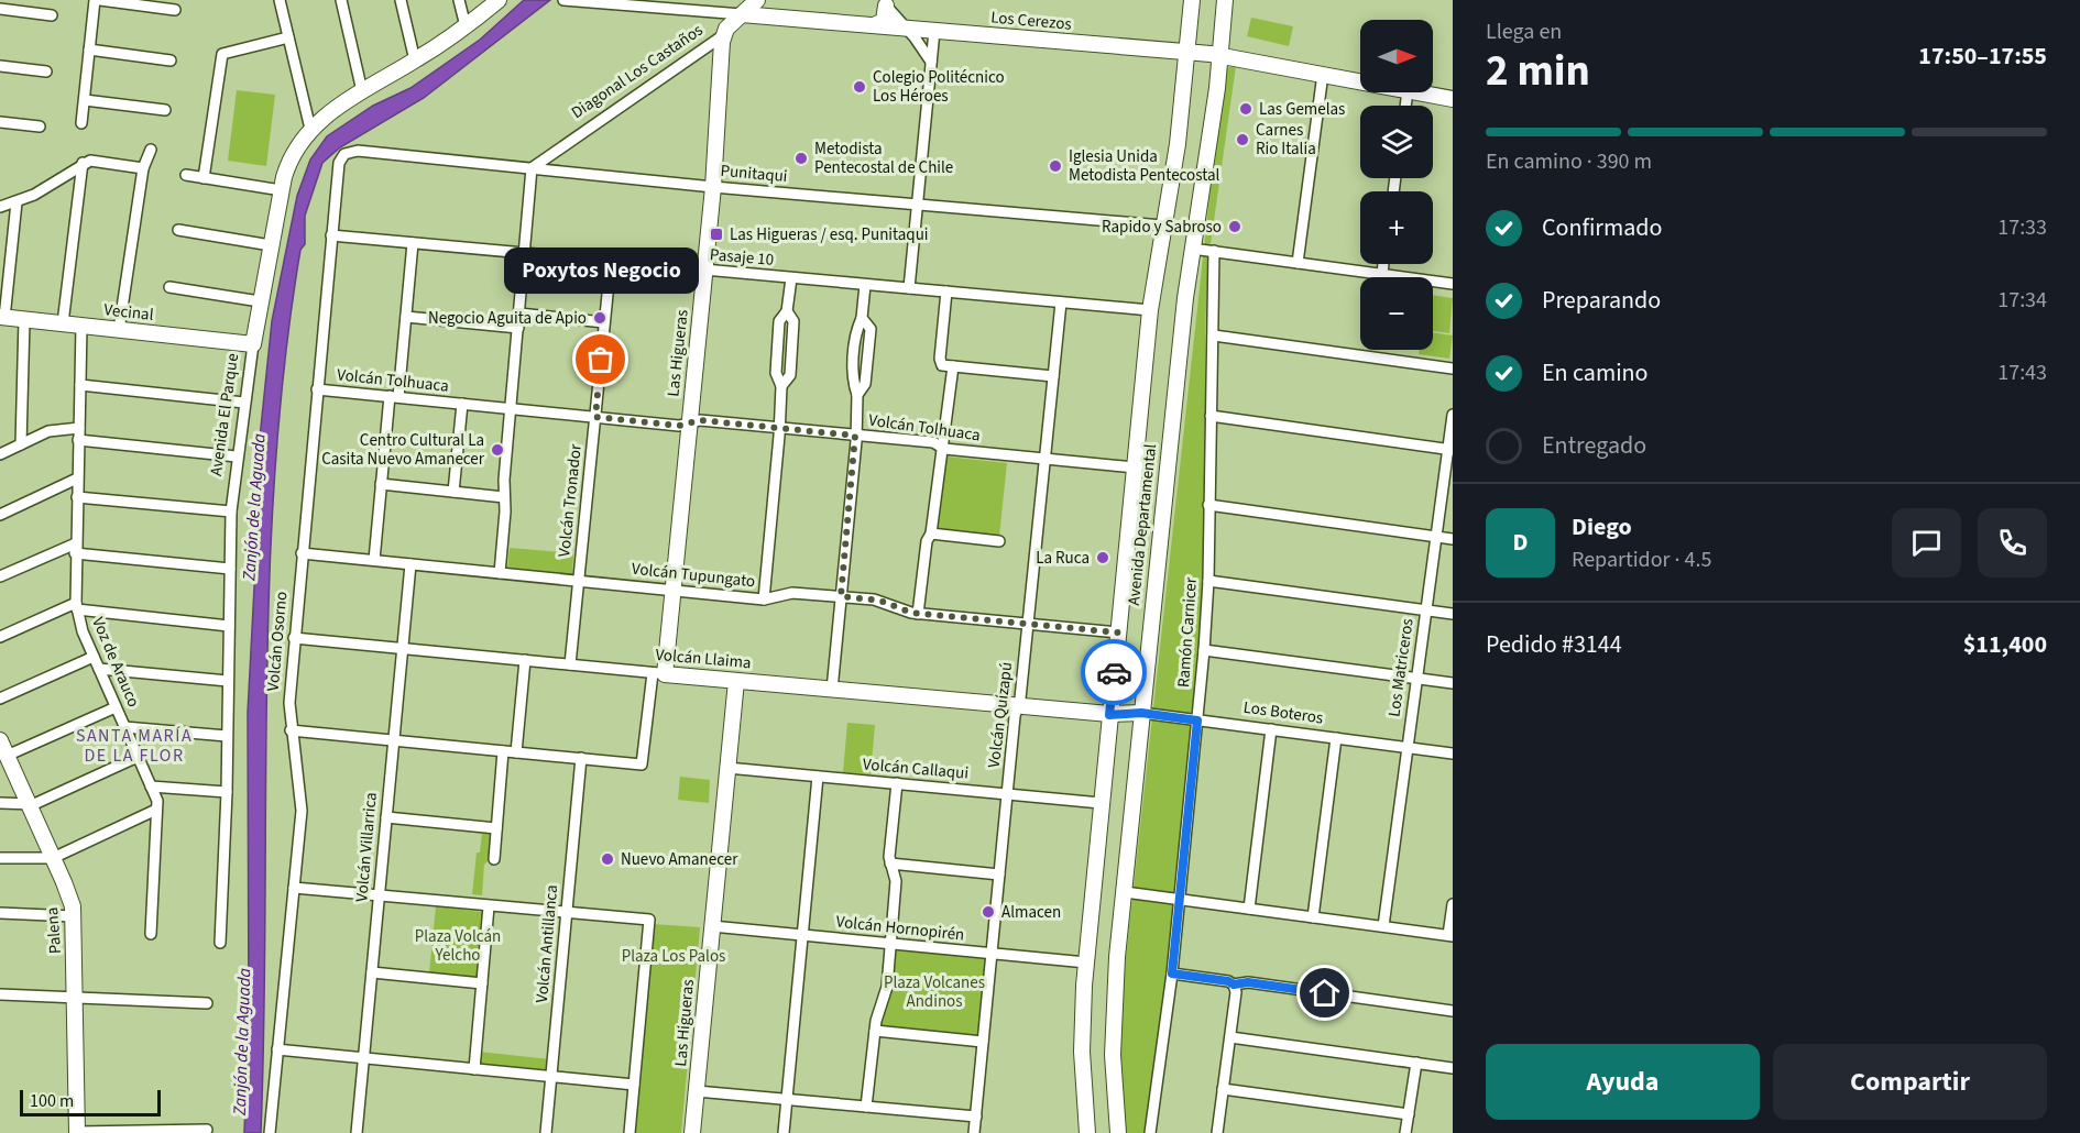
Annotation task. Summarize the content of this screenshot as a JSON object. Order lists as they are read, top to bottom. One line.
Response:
{"streets":{"street":["Los Cerezos","Diagonal Los Castaños","Punitaqui","Pasaje 10","Vecinal","Las Higueras","Volcán Tolhuaca","Avenida El Parque","Volcán Tronador","Avenida Departamental","Volcán Tupungato","Ramón Carnicer","Volcán Osorno","Volcán Llaima","Voz de Arauco","Los Matriceros","Los Boteros","Volcán Quizapú","Volcán Callaqui","Volcán Villarrica","Volcán Hornopirén","Palena","Volcán Antillanca"]},"crossings":[["Los Cerezos","Diagonal Los Castaños"],["Los Cerezos","Avenida Departamental"],["Diagonal Los Castaños","Punitaqui"],["Diagonal Los Castaños","Las Higueras"],["Punitaqui","Las Higueras"],["Punitaqui","Avenida Departamental"],["Punitaqui","Volcán Osorno"],["Pasaje 10","Las Higueras"],["Pasaje 10","Volcán Tronador"],["Pasaje 10","Avenida Departamental"],["Pasaje 10","Volcán Osorno"],["Pasaje 10","Volcán Quizapú"],["Vecinal","Avenida El Parque"],["Vecinal","Voz de Arauco"],["Las Higueras","Volcán Tolhuaca"],["Las Higueras","Volcán Tupungato"],["Las Higueras","Volcán Llaima"],["Las Higueras","Volcán Callaqui"],["Las Higueras","Volcán Hornopirén"],["Volcán Tolhuaca","Volcán Tronador"],["Volcán Tolhuaca","Avenida Departamental"],["Volcán Tolhuaca","Volcán Osorno"],["Volcán Tolhuaca","Volcán Quizapú"],["Volcán Tronador","Volcán Tupungato"],["Volcán Tronador","Volcán Llaima"],["Avenida Departamental","Volcán Tupungato"],["Avenida Departamental","Volcán Llaima"],["Avenida Departamental","Los Boteros"],["Avenida Departamental","Volcán Callaqui"],["Avenida Departamental","Volcán Hornopirén"],["Volcán Tupungato","Volcán Osorno"],["Volcán Tupungato","Volcán Quizapú"],["Volcán Tupungato","Volcán Villarrica"],["Ramón Carnicer","Los Boteros"],["Volcán Osorno","Volcán Llaima"],["Volcán Llaima","Los Boteros"],["Volcán Llaima","Volcán Quizapú"],["Volcán Llaima","Volcán Villarrica"],["Los Matriceros","Los Boteros"],["Volcán Quizapú","Volcán Callaqui"],["Volcán Quizapú","Volcán Hornopirén"]],"districts":["SANTA MARÍA DE LA FLOR"],"water":["Zanjón de la Aguada"],"parks":["Plaza Volcán Yelcho","Plaza Los Palos","Plaza Volcanes Andinos"],"places":{"other":["Colegio Politécnico Los Héroes","Las Gemelas","Carnes Rio Italia","Metodista Pentecostal de Chile","Iglesia Unida Metodista Pentecostal","Rapido y Sabroso","Negocio Aguita de Apio","Poxytos Negocio","Centro Cultural La Casita Nuevo Amanecer","La Ruca","Nuevo Amanecer","Almacen"],"transit":["Las Higueras / esq. Punitaqui"]},"scale_bar":"100 m","north":"right","page":{"heading":["2 min","Llega en","17:50–17:55"],"panel":["Diego","Repartidor · 4.5","Pedido #3144","$11,400"],"map_buttons":["+","−"],"bar":"En camino · 390 m","list":[["Confirmado","17:33"],["Preparando","17:34"],["En camino","17:43"],"Entregado"],"bubble":"Poxytos Negocio","round":"D","buttons":["Ayuda","Compartir"],"scale":"100 m"}}
